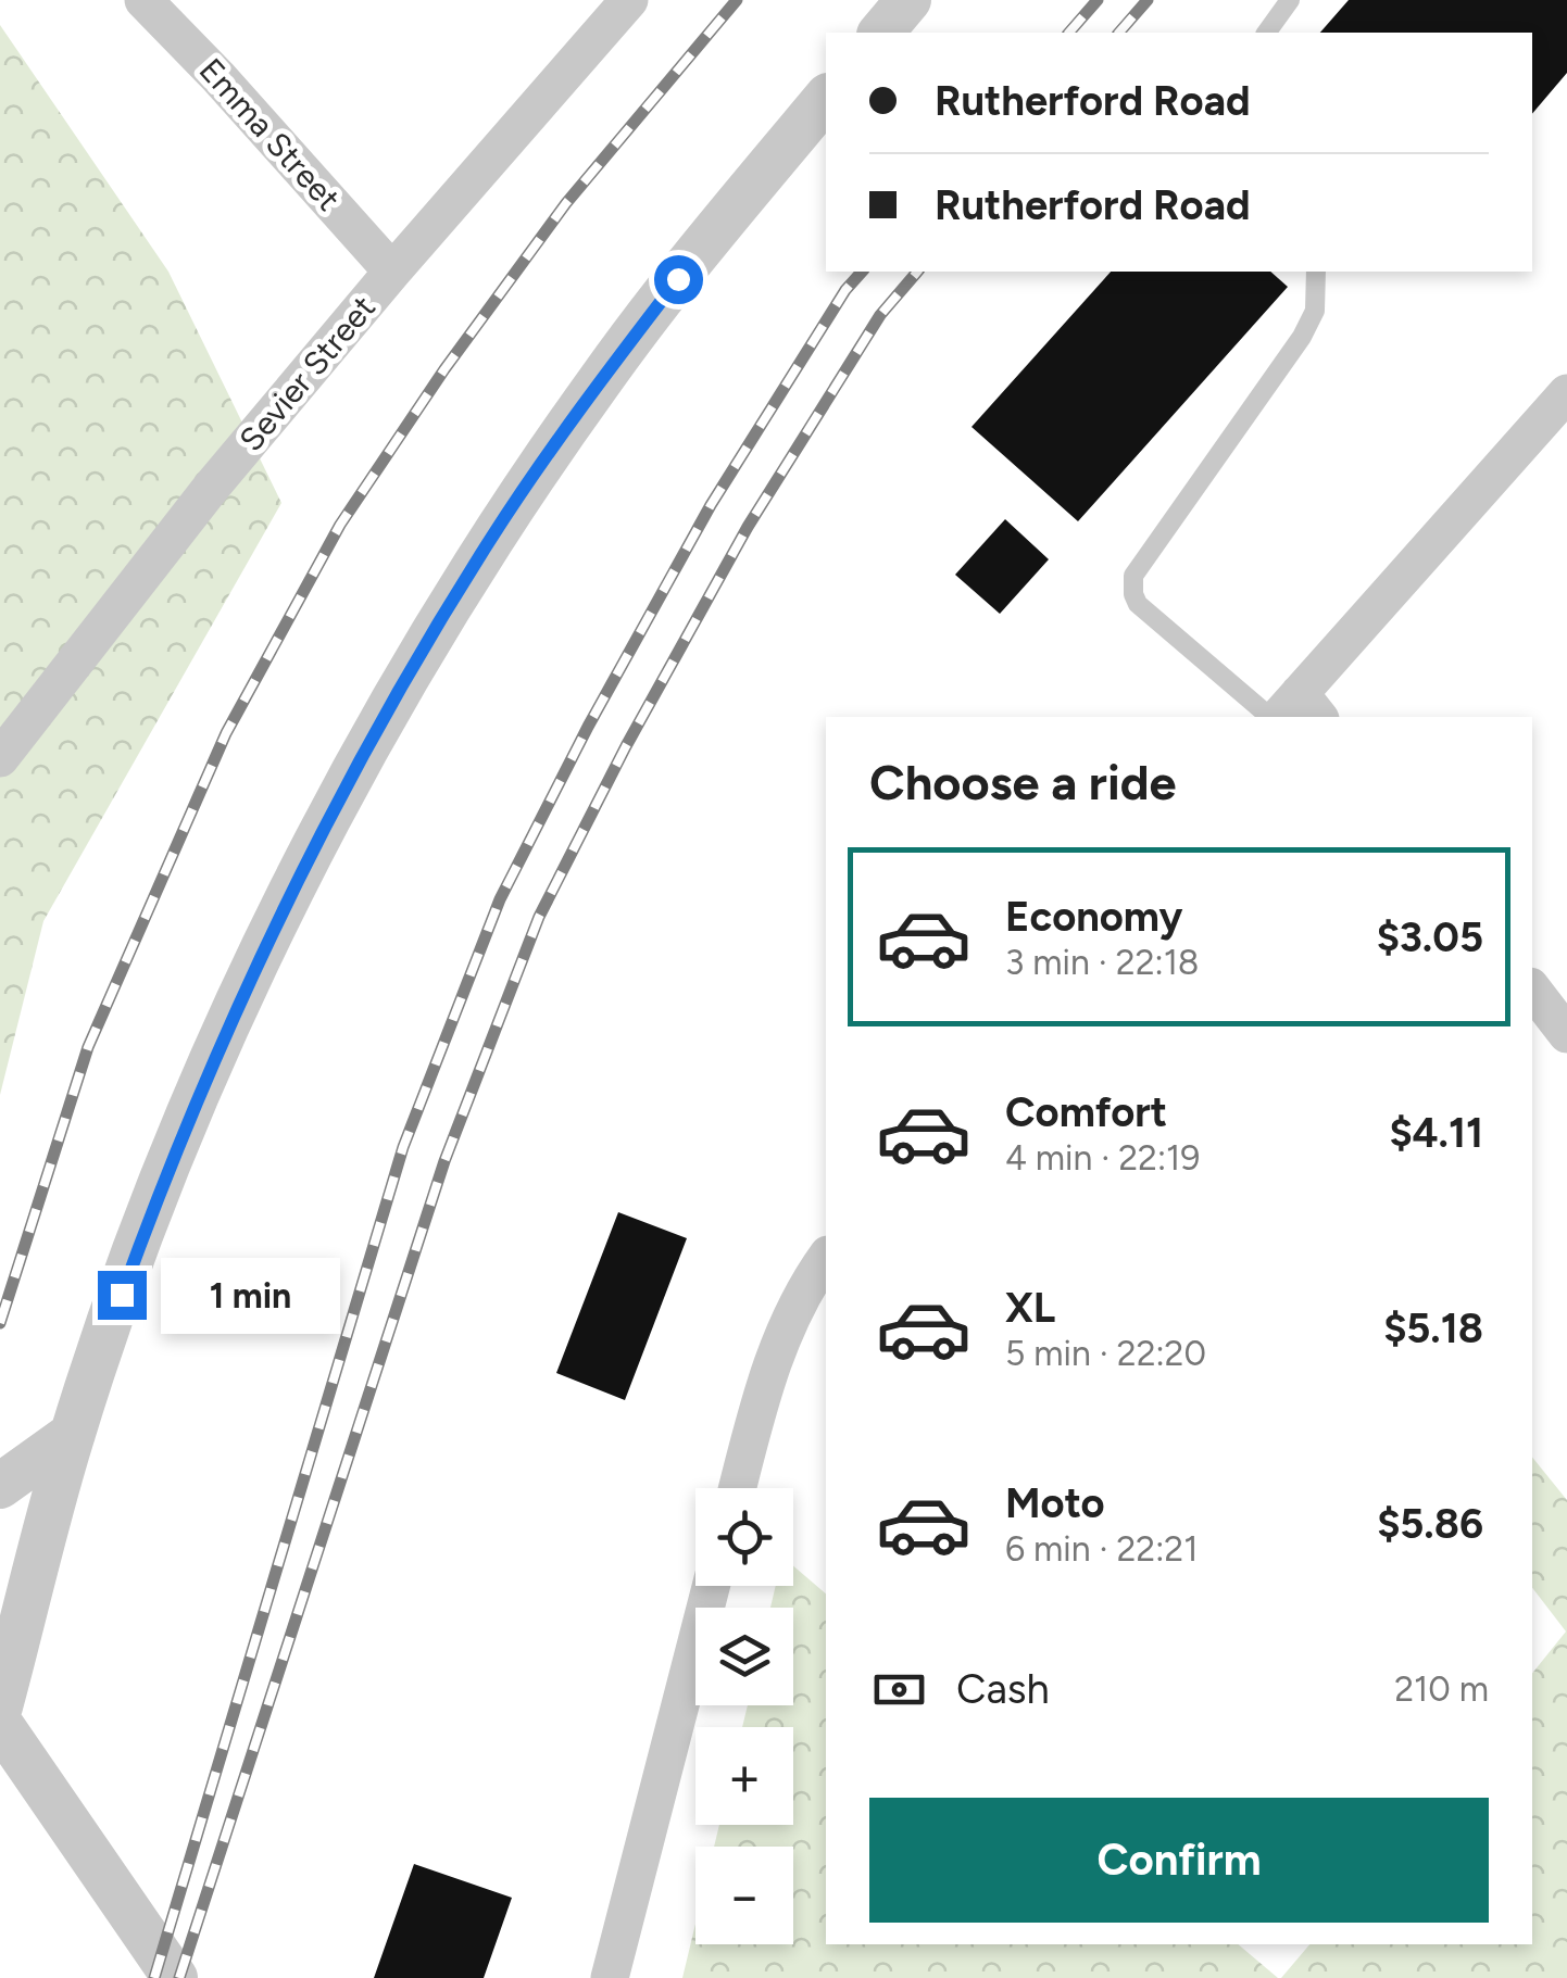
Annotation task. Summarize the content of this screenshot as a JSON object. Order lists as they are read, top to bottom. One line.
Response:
{"streets":{"street":["Emma Street","Sevier Street"]},"crossings":[["Emma Street","Sevier Street"]],"page":{"banner":["Rutherford Road","Rutherford Road"],"heading":"Choose a ride","list":[{"name":"Economy","note":"3 min · 22:18","value":"$3.05"},{"name":"Comfort","note":"4 min · 22:19","value":"$4.11"},{"name":"XL","note":"5 min · 22:20","value":"$5.18"},{"name":"Moto","note":"6 min · 22:21","value":"$5.86"}],"bubble":"1 min","map_buttons":["+","−"],"pay":["Cash","210 m"],"buttons":"Confirm"}}
